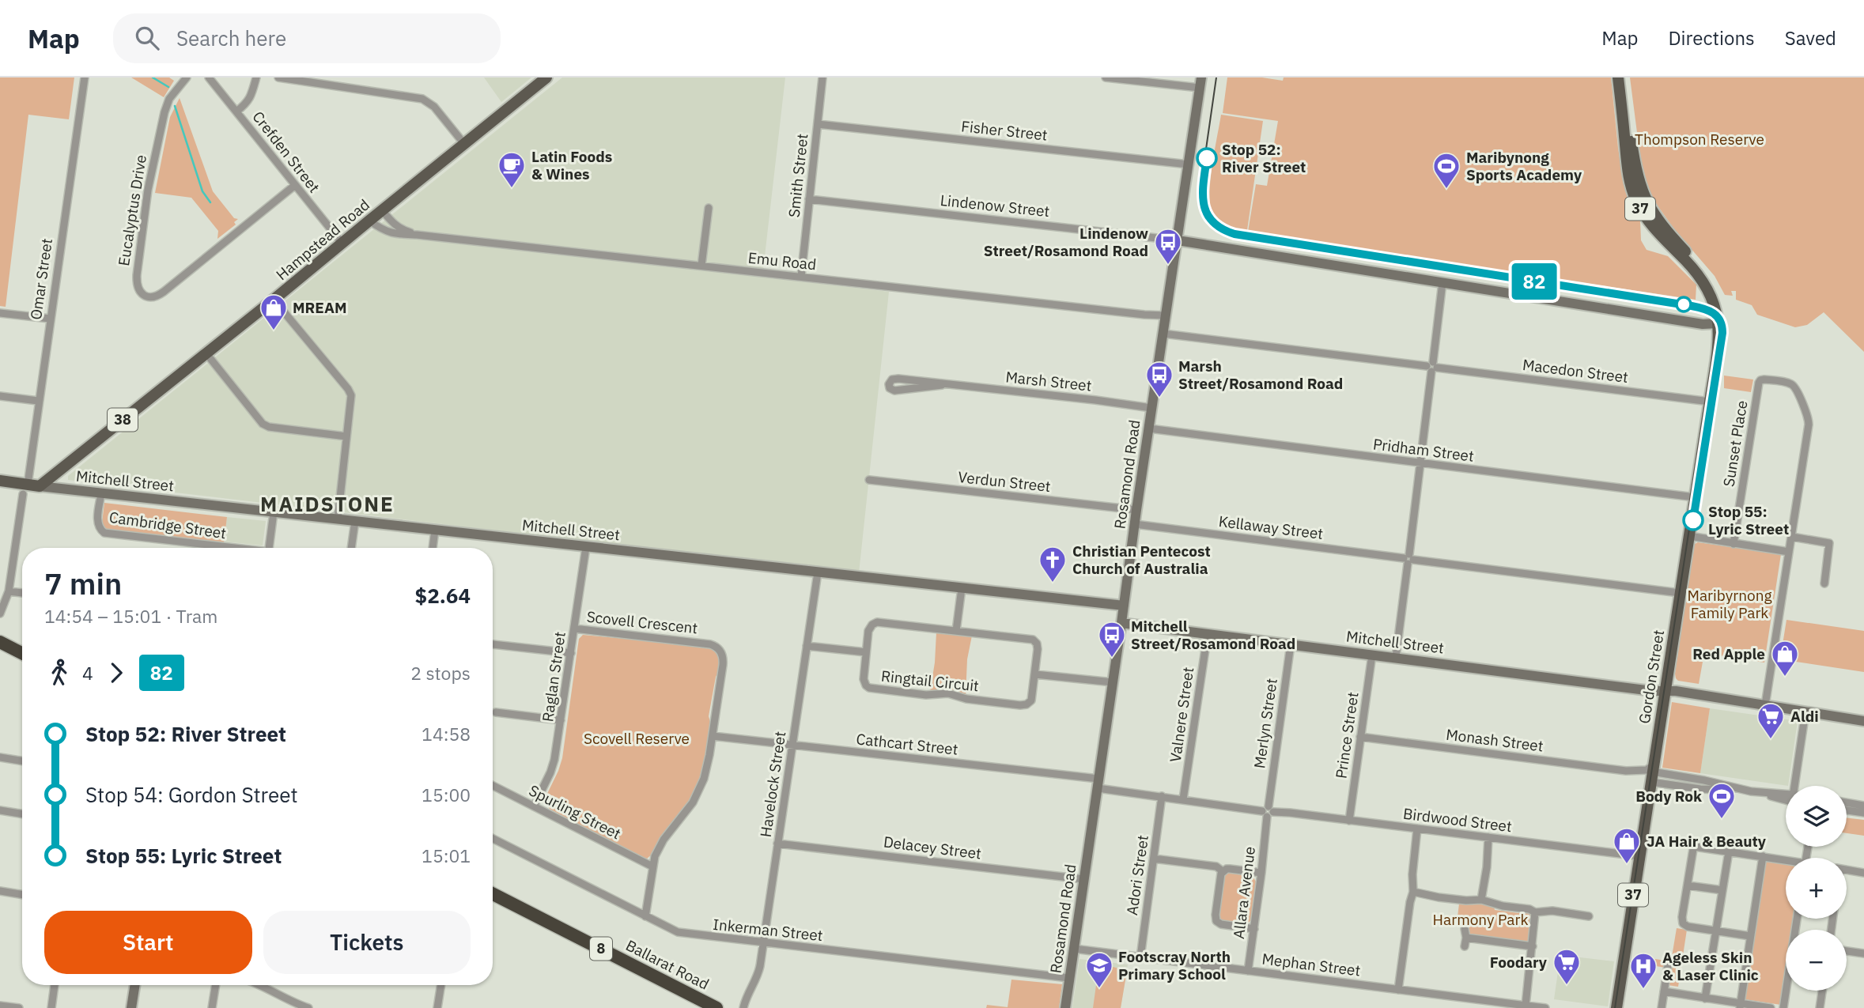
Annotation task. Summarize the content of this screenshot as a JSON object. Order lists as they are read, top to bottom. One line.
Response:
{"streets":{"highway":["8","Ballarat Road"],"main road":["37","Hampstead Road","38","Mitchell Street","Gordon Street"],"street":["Fisher Street","Crefden Street","Smith Street","Lindenow Street","Eucalyptus Drive","Emu Road","Omar Street","Macedon Street","Marsh Street","Sunset Place","Pridham Street","Rosamond Road","Verdun Street","Cambridge Street","Kellaway Street","Scovell Crescent","Raglan Street","Ringtail Circuit","Valnere Street","Merlyn Street","Prince Street","Monash Street","Cathcart Street","Havelock Street","Spurling Street","Birdwood Street","Delacey Street","Adori Street","Allara Avenue","Inkerman Street","Mephan Street"]},"crossings":[["Fisher Street","Smith Street"],["Fisher Street","Rosamond Road"],["Crefden Street","Eucalyptus Drive"],["Crefden Street","Hampstead Road"],["Smith Street","Lindenow Street"],["Smith Street","Emu Road"],["Lindenow Street","Rosamond Road"],["Hampstead Road","Emu Road"],["Hampstead Road","Mitchell Street"],["Emu Road","Rosamond Road"],["Omar Street","Mitchell Street"],["Macedon Street","Rosamond Road"],["Macedon Street","Gordon Street"],["Marsh Street","Rosamond Road"],["Pridham Street","Rosamond Road"],["Pridham Street","Gordon Street"],["Rosamond Road","Mitchell Street"],["Rosamond Road","Verdun Street"],["Rosamond Road","Kellaway Street"],["Rosamond Road","Cathcart Street"],["Rosamond Road","Birdwood Street"],["Rosamond Road","Delacey Street"],["Rosamond Road","Inkerman Street"],["Rosamond Road","Mephan Street"],["Mitchell Street","Cambridge Street"],["Mitchell Street","Raglan Street"],["Mitchell Street","Gordon Street"],["Mitchell Street","Valnere Street"],["Mitchell Street","Merlyn Street"],["Mitchell Street","Prince Street"],["Mitchell Street","Havelock Street"],["Kellaway Street","Gordon Street"],["Scovell Crescent","Raglan Street"],["Scovell Crescent","Cathcart Street"],["Scovell Crescent","Spurling Street"],["Scovell Crescent","Inkerman Street"],["Raglan Street","Spurling Street"],["Gordon Street","Monash Street"],["Gordon Street","Birdwood Street"],["Valnere Street","Birdwood Street"],["Merlyn Street","Birdwood Street"],["Merlyn Street","Allara Avenue"],["Prince Street","Monash Street"],["Prince Street","Birdwood Street"],["Cathcart Street","Havelock Street"],["Cathcart Street","Birdwood Street"],["Havelock Street","Delacey Street"],["Havelock Street","Inkerman Street"],["Birdwood Street","Adori Street"],["Birdwood Street","Allara Avenue"],["Adori Street","Mephan Street"],["Allara Avenue","Mephan Street"]],"districts":["MAIDSTONE"],"parks":["Thompson Reserve","Maribyrnong Family Park","Scovell Reserve","Harmony Park"],"places":{"other":["Stop 52: River Street","Stop 55: Lyric Street"],"cafe":["Latin Foods & Wines"],"sports":["Maribynong Sports Academy","Body Rok"],"bus stop":["Lindenow Street/Rosamond Road","Marsh Street/Rosamond Road","Mitchell Street/Rosamond Road"],"shop":["MREAM","Red Apple","JA Hair & Beauty"],"church":["Christian Pentecost Church of Australia"],"supermarket":["Aldi","Foodary"],"school or university":["Footscray North Primary School"],"hospital":["Ageless Skin & Laser Clinic"]},"lines":["tram line 82"],"page":{"header":"Map","search":"Search here","nav":["Map","Directions","Saved"],"on_map":"82","heading":["7 min","14:54 – 15:01 · Tram","$2.64"],"legs":["4","82","2 stops"],"list":[{"name":"Stop 52: River Street","value":"14:58"},{"name":"Stop 54: Gordon Street","value":"15:00"},{"name":"Stop 55: Lyric Street","value":"15:01"}],"map_buttons":["+","−"],"buttons":["Start","Tickets"]}}
